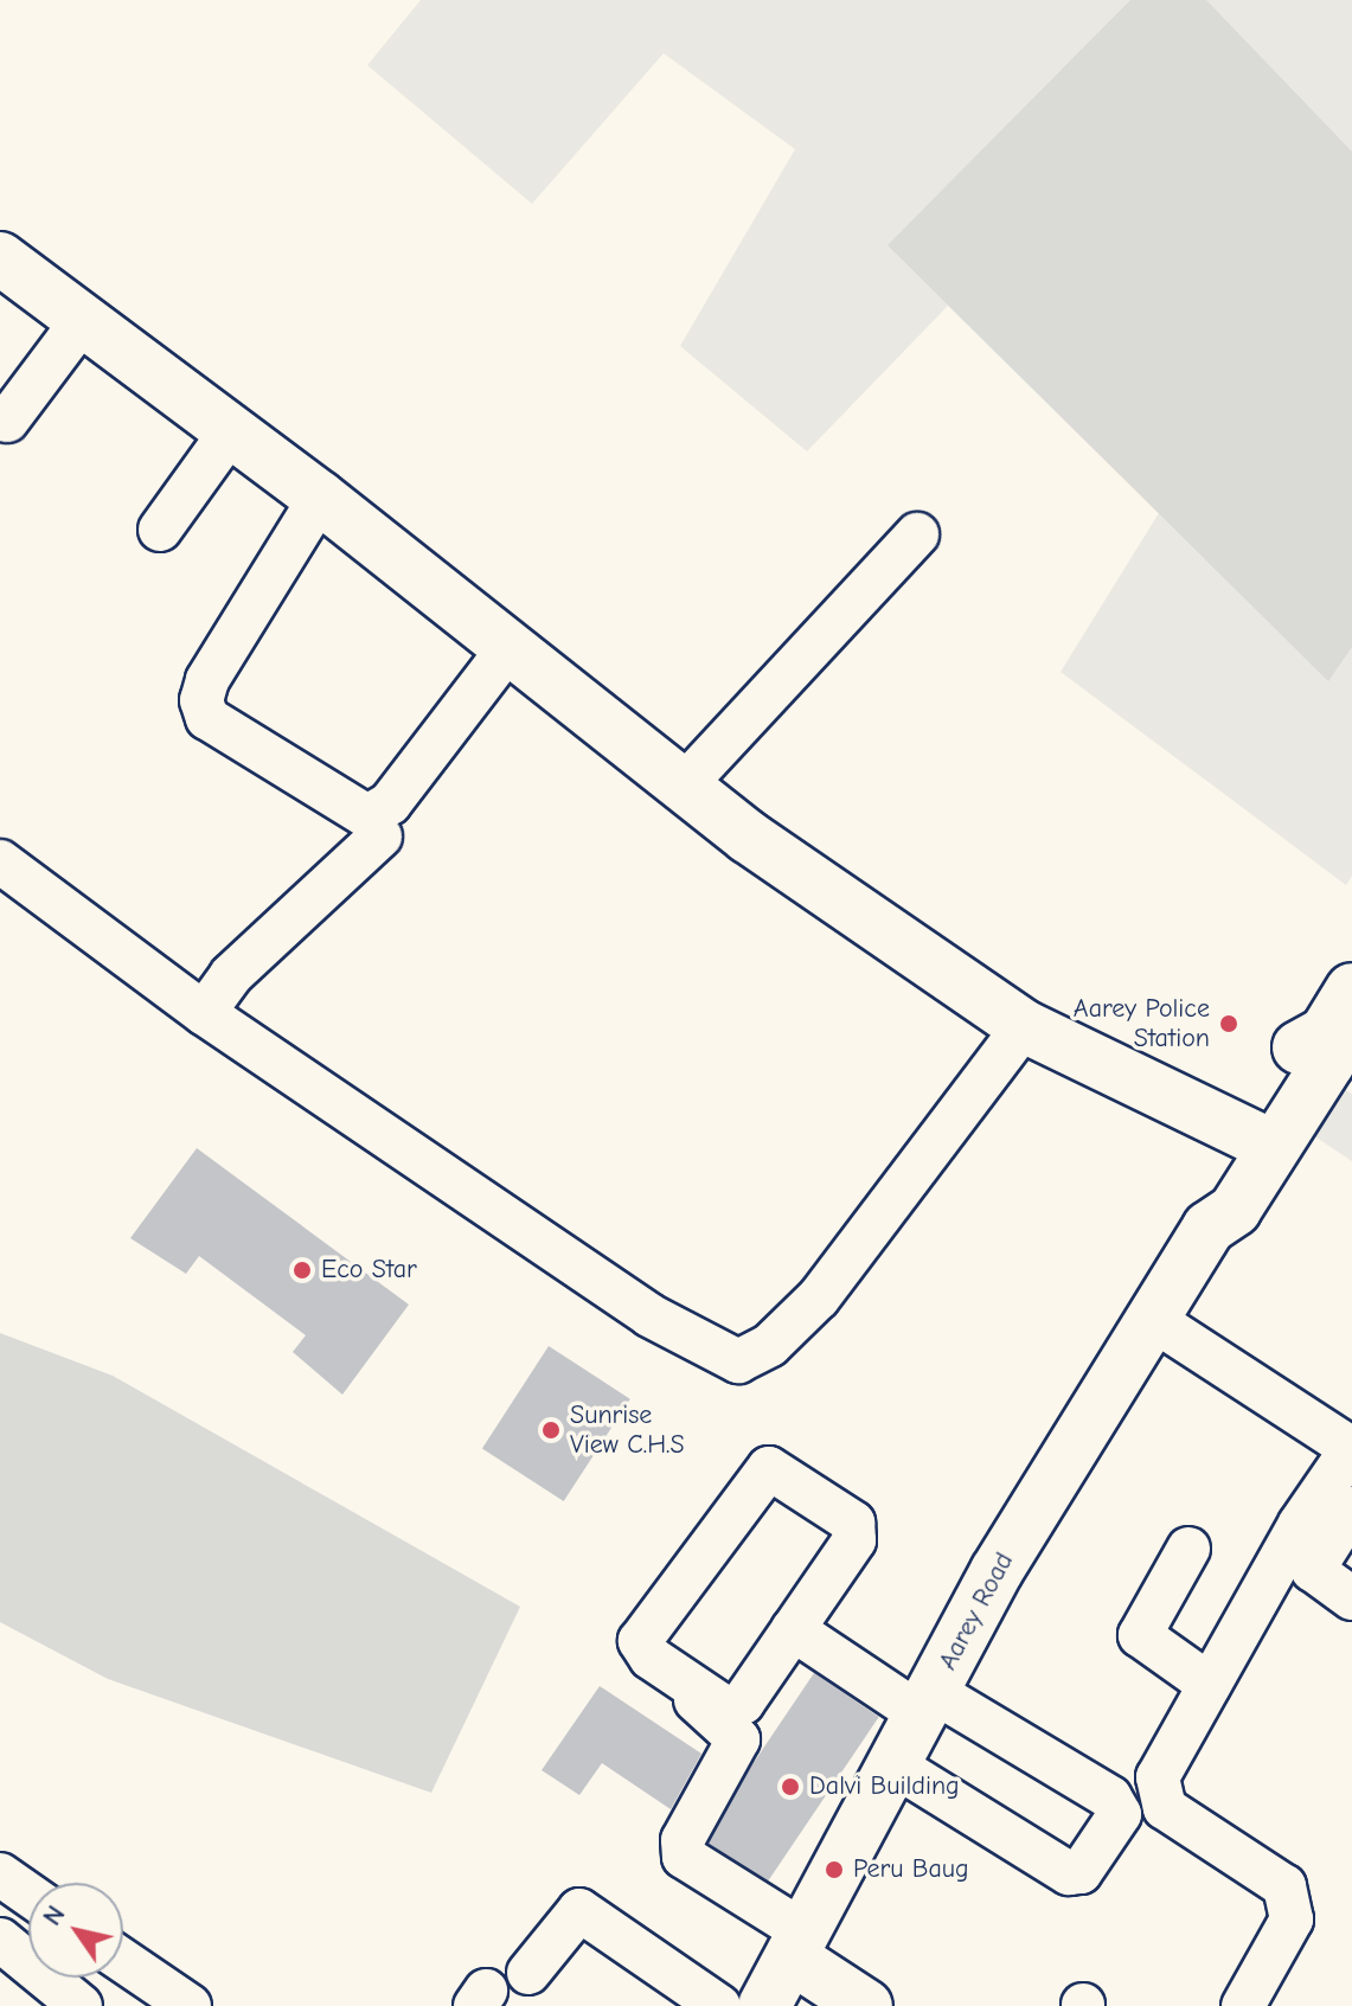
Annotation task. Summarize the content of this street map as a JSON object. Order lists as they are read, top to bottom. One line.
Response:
{"streets":{"street":["Aarey Road"]},"places":["Aarey Police Station","Eco Star","Sunrise View C.H.S","Dalvi Building","Peru Baug"],"north":"top left"}
